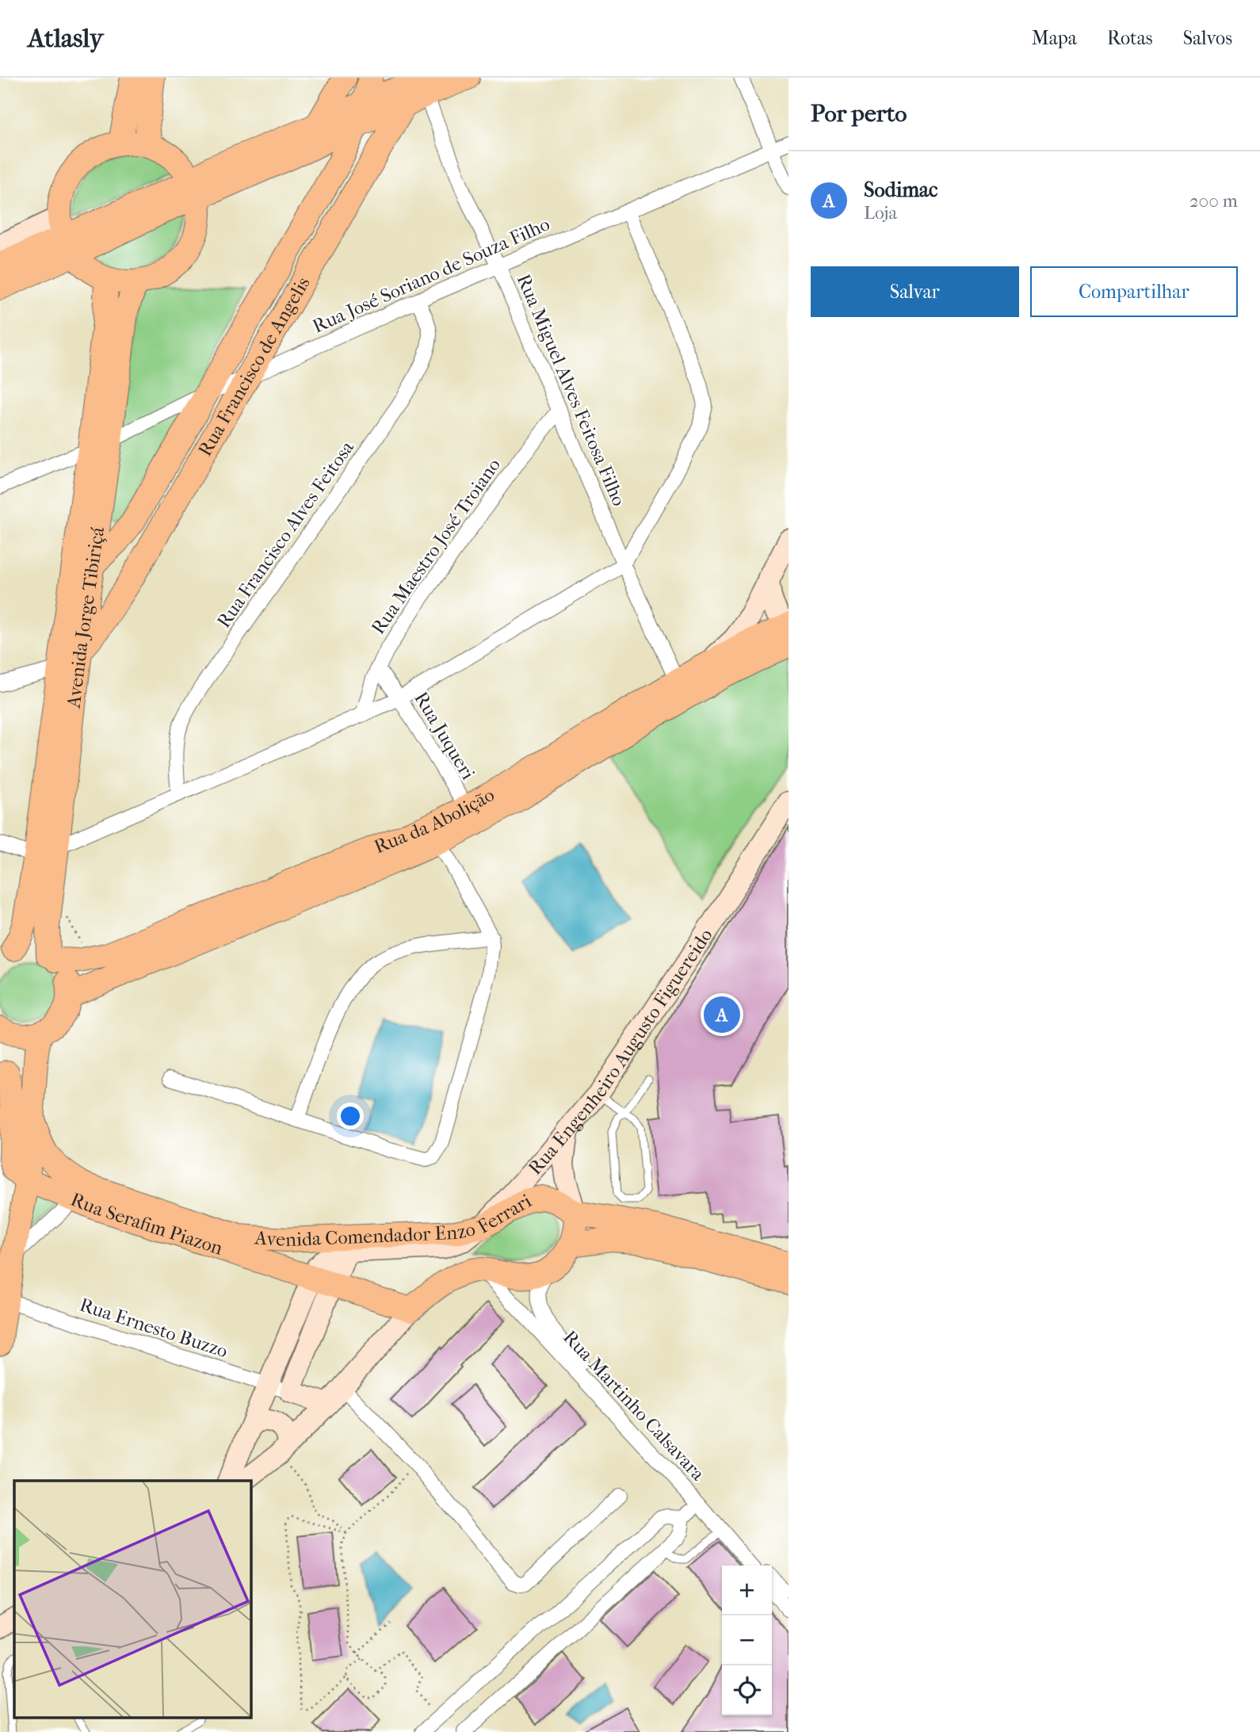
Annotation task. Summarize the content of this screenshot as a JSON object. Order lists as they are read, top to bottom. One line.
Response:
{"streets":{"main road":["Rua Francisco de Angelis","Avenida Jorge Tibiriçá","Rua da Abolição","Rua Engenheiro Augusto Figuereido","Avenida Comendador Enzo Ferrari","Rua Serafim Piazon"],"street":["Rua José Soriano de Souza Filho","Rua Miguel Alves Feitosa Filho","Rua Francisco Alves Feitosa","Rua Maestro José Troiano","Rua Juqueri","Rua Ernesto Buzzo","Rua Martinho Calsavara"]},"crossings":[["Rua José Soriano de Souza Filho","Rua Francisco de Angelis"],["Rua José Soriano de Souza Filho","Rua Miguel Alves Feitosa Filho"],["Rua José Soriano de Souza Filho","Rua Francisco Alves Feitosa"],["Rua José Soriano de Souza Filho","Avenida Jorge Tibiriçá"],["Rua Francisco de Angelis","Rua Miguel Alves Feitosa Filho"],["Rua Francisco de Angelis","Avenida Jorge Tibiriçá"],["Rua Miguel Alves Feitosa Filho","Rua Maestro José Troiano"],["Rua Miguel Alves Feitosa Filho","Rua da Abolição"],["Rua Maestro José Troiano","Rua Juqueri"],["Avenida Jorge Tibiriçá","Rua da Abolição"],["Rua Juqueri","Rua da Abolição"],["Rua Engenheiro Augusto Figuereido","Avenida Comendador Enzo Ferrari"],["Rua Engenheiro Augusto Figuereido","Rua Serafim Piazon"],["Rua Engenheiro Augusto Figuereido","Rua Ernesto Buzzo"]],"page":{"header":"Atlasly","nav":["Mapa","Rotas","Salvos"],"heading":"Por perto","list":[{"mark":"A","name":"Sodimac","note":"Loja","value":"200 m"}],"buttons":["Salvar","Compartilhar"],"pins":"A","map_buttons":["+","−"]}}
